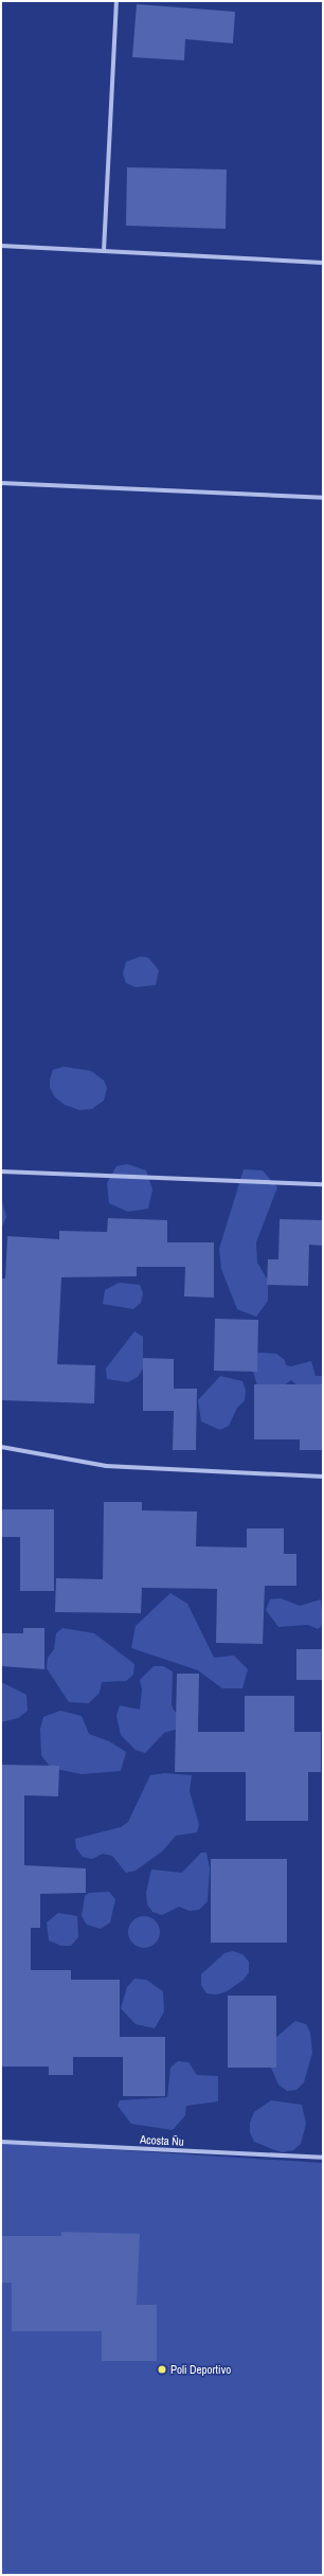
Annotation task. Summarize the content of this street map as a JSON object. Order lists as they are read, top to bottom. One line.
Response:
{"streets":{"street":["Acosta Ñu"]},"places":["Poli Deportivo"]}
